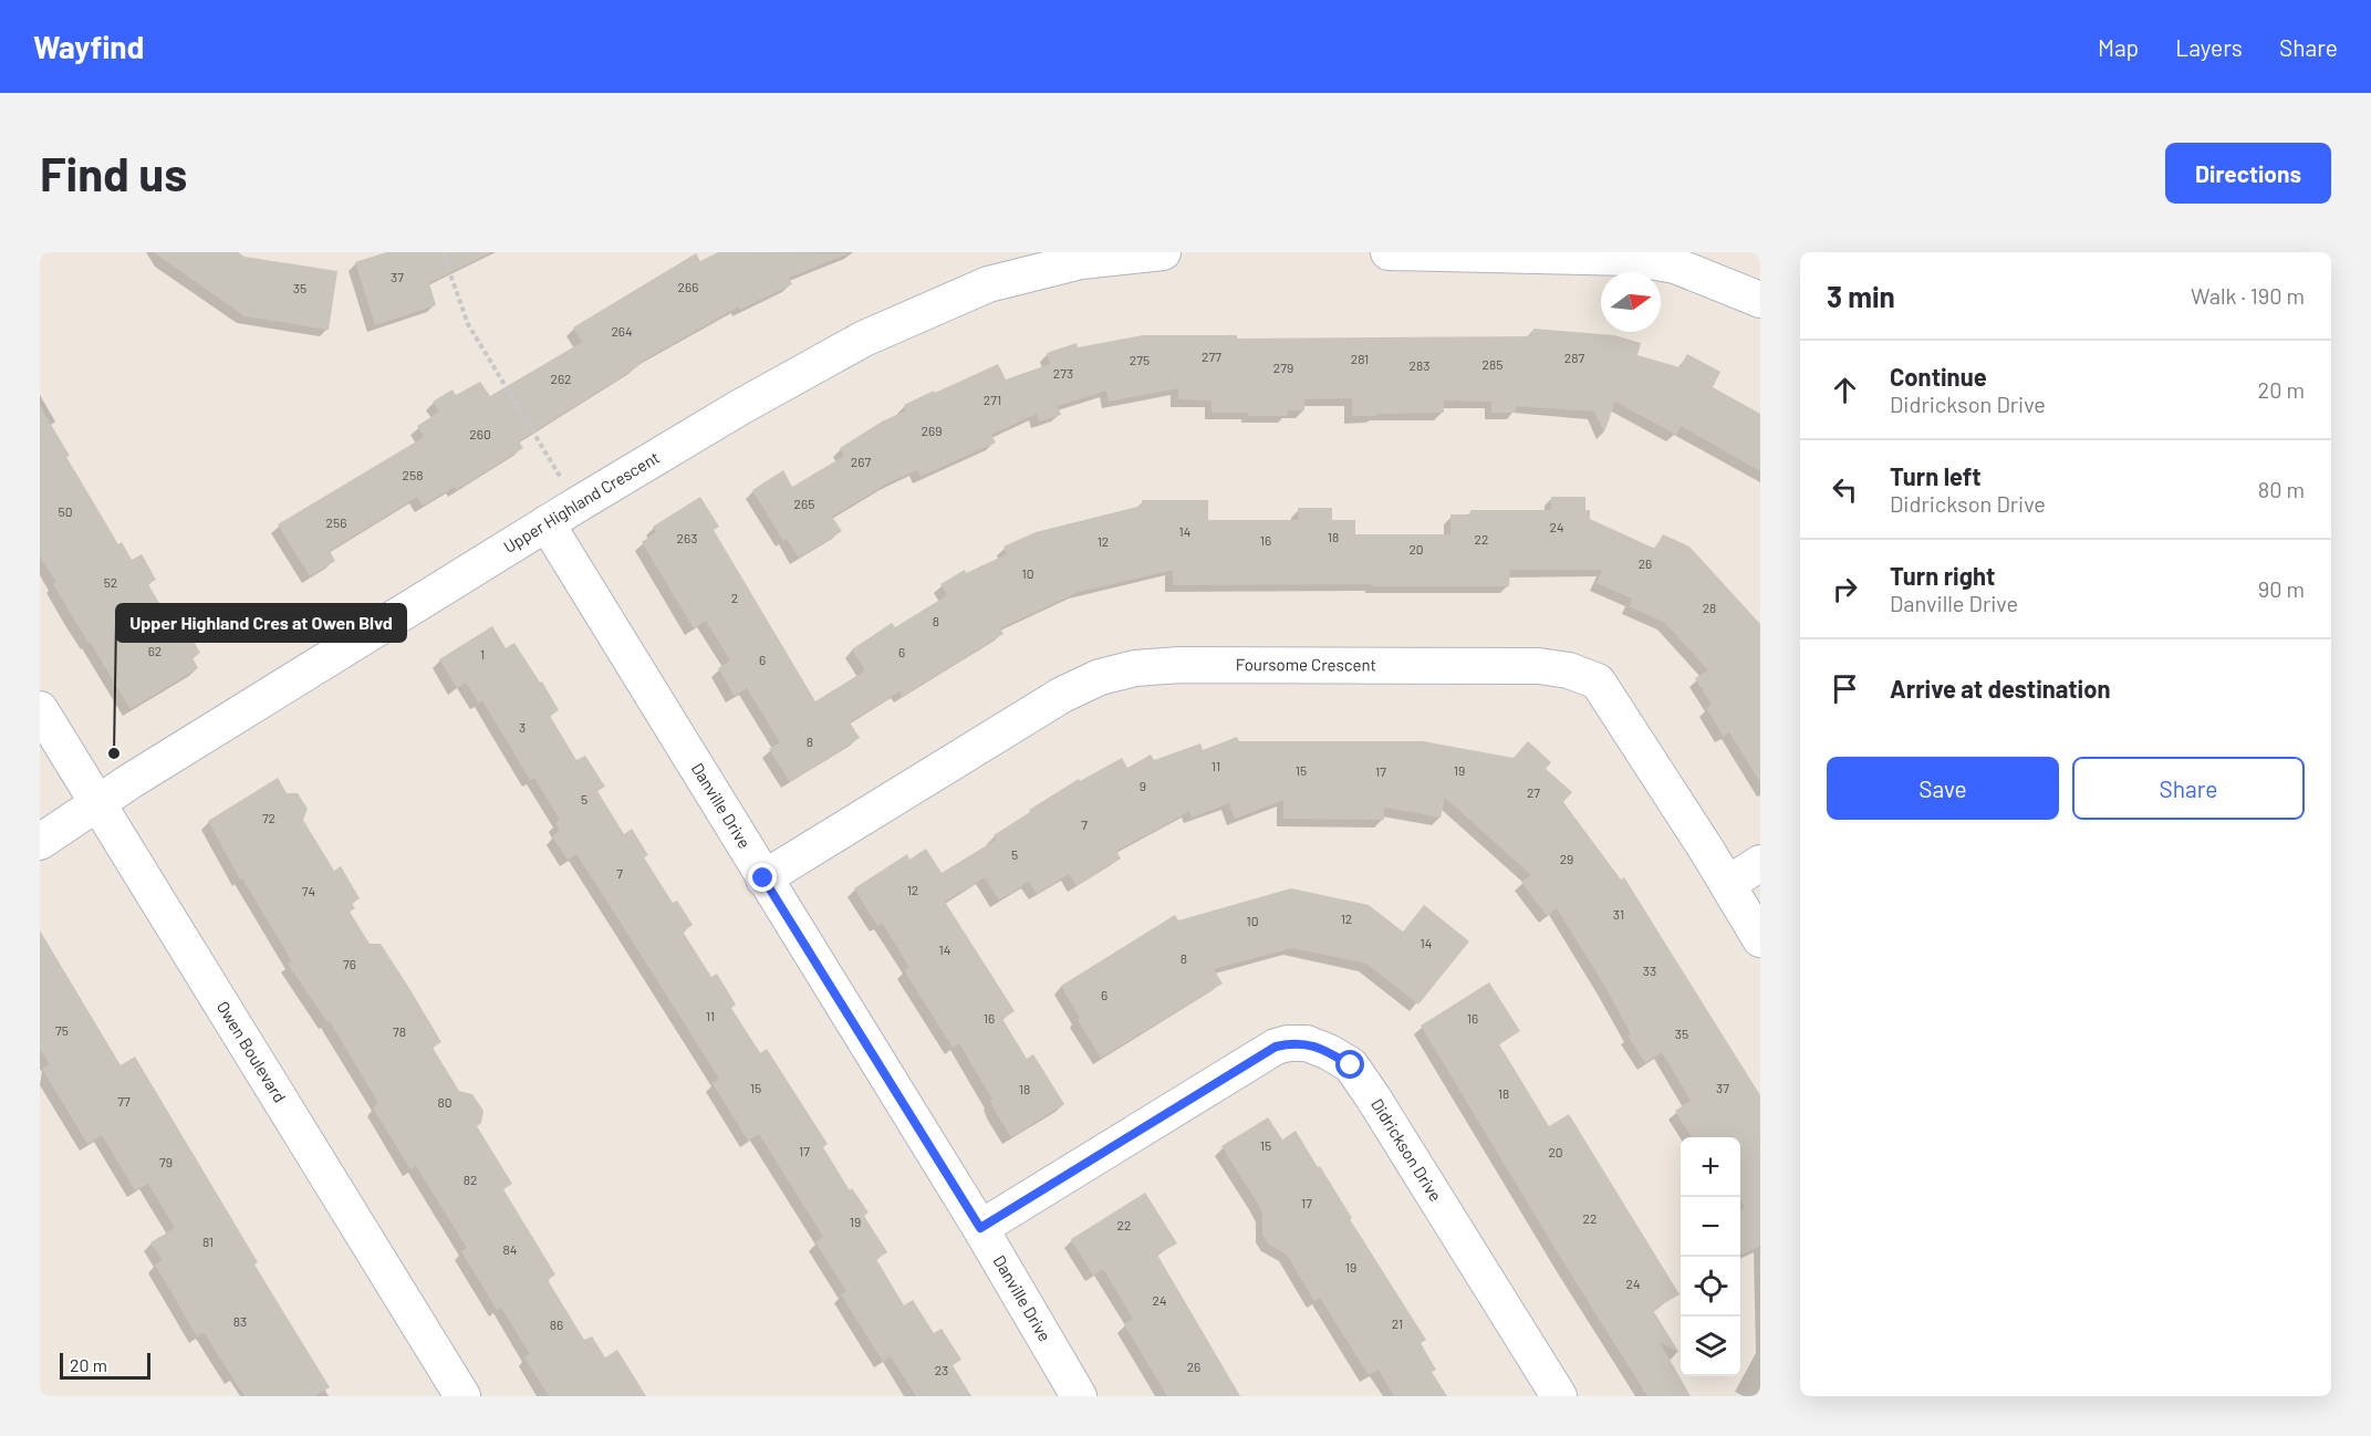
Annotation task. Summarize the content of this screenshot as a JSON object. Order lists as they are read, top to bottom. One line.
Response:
{"streets":{"street":["Upper Highland Crescent","Foursome Crescent","Danville Drive","Owen Boulevard","Didrickson Drive"]},"crossings":[["Upper Highland Crescent","Danville Drive"],["Upper Highland Crescent","Owen Boulevard"],["Foursome Crescent","Danville Drive"],["Danville Drive","Didrickson Drive"]],"places":["Upper Highland Cres at Owen Blvd"],"house_numbers":["37","266","35","264","277","287","281","275","285","283","279","273","262","271","269","260","267","258","265","50","256","24","14","18","263","22","16","12","20","26","10","52","2","28","8","62","6","1","6","3","8","11","15","19","17","9","27","5","72","7","5","29","7","12","74","31","12","10","14","14","8","76","33","6","11","16","16","75","78","35","15","37","18","18","77","80","15","17","20","79","82","17","22","19","22","81","84","19","24","24","83","21","86","26","23"],"scale_bar":"20 m","north":"right","page":{"header":"Wayfind","nav":["Map","Layers","Share"],"buttons":["Directions",["Save","Share"]],"title":"Find us","heading":["3 min","Walk · 190 m"],"list":[["Continue","Didrickson Drive","20 m"],["Turn left","Didrickson Drive","80 m"],["Turn right","Danville Drive","90 m"],"Arrive at destination"],"map_buttons":["+","−"],"scale":"20 m"}}
